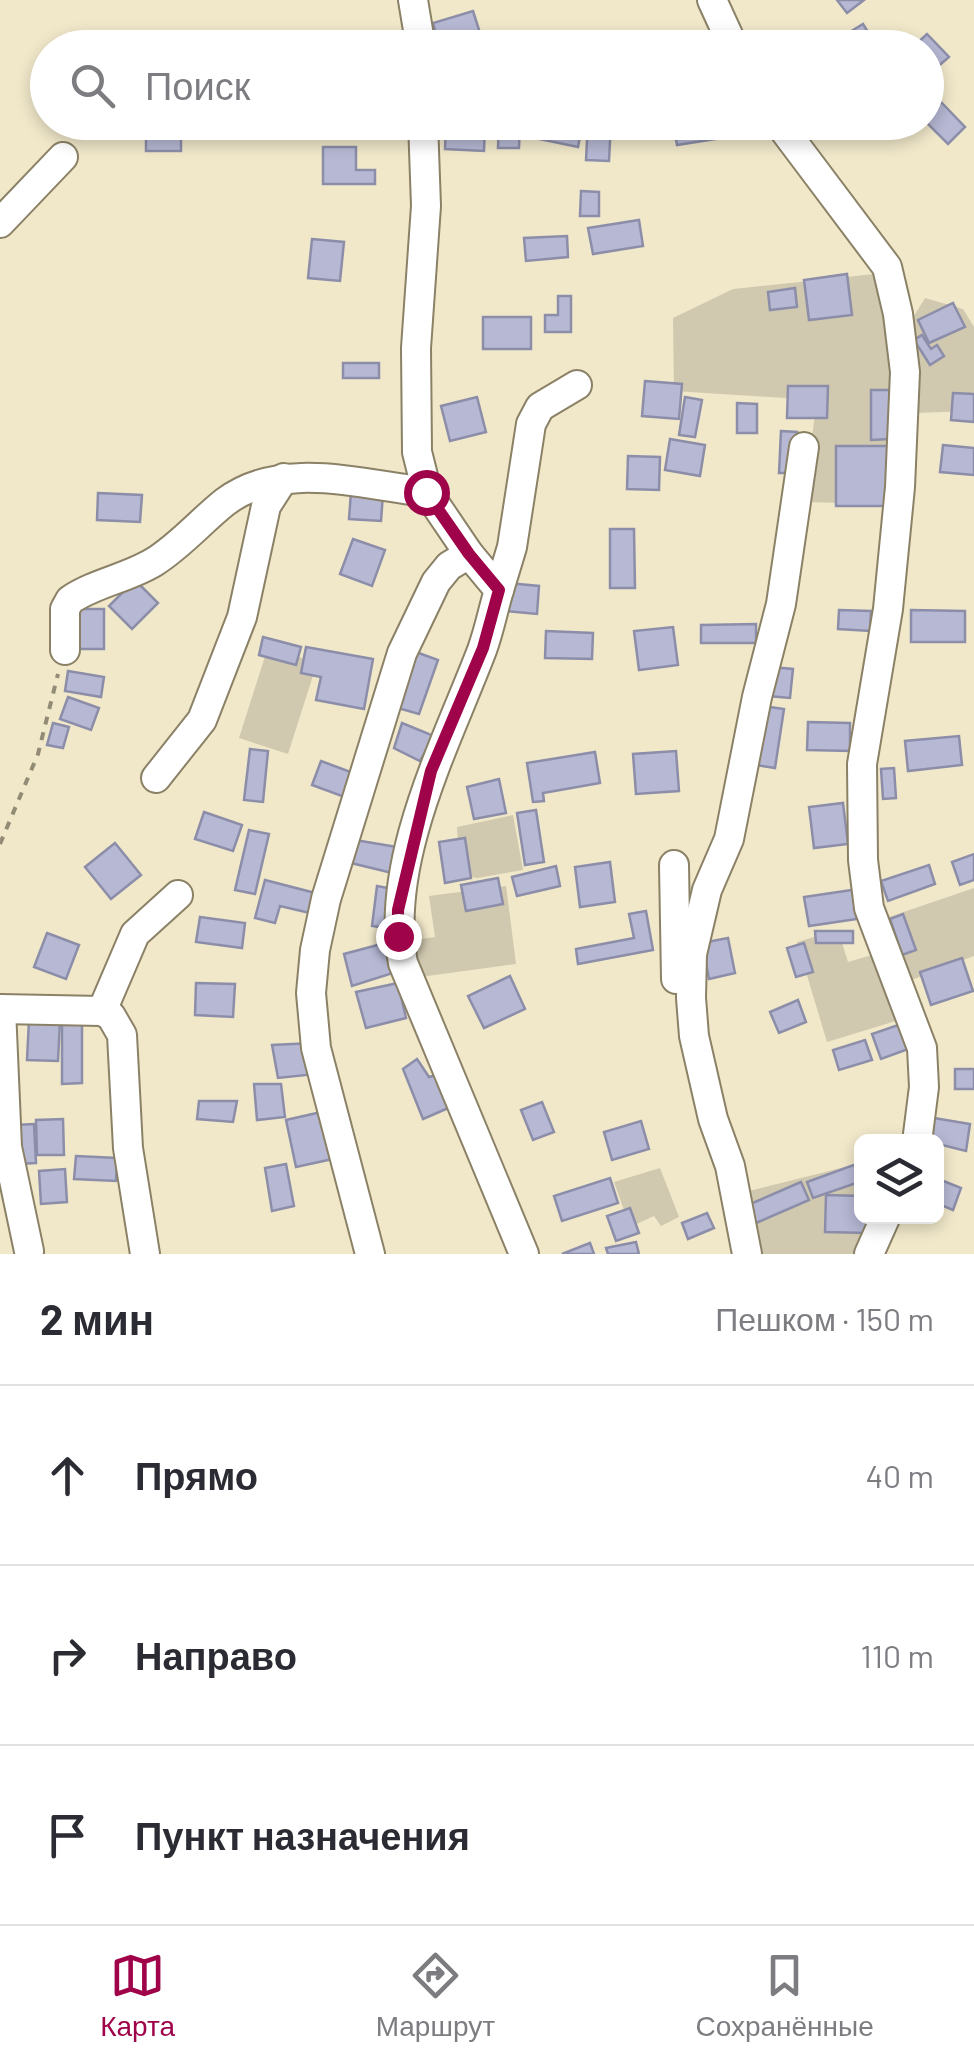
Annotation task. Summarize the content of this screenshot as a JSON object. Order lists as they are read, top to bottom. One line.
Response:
{"page":{"search":"Поиск","heading":["2 мин","Пешком · 150 m"],"list":[["Прямо","40 m"],["Направо","110 m"],"Пункт назначения"],"nav":["Карта","Маршрут","Сохранённые"]}}
